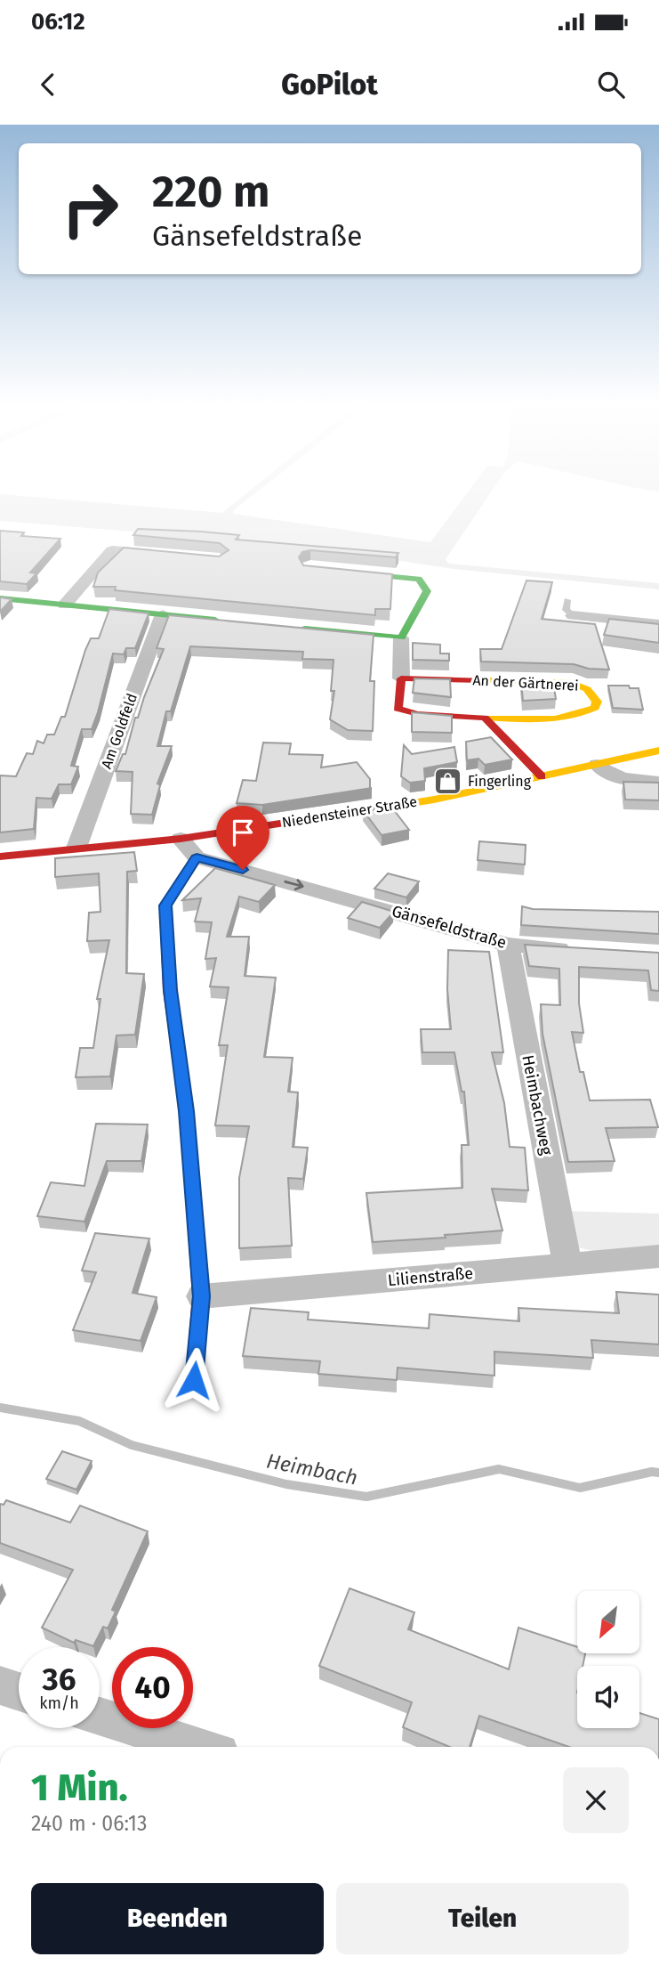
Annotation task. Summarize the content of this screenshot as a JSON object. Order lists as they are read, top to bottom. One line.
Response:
{"streets":{"street":["An der Gärtnerei","Am Goldfeld","Niedensteiner Straße","Gänsefeldstraße","Heimbachweg","Lilienstraße"]},"crossings":[["Am Goldfeld","Niedensteiner Straße"],["Gänsefeldstraße","Heimbachweg"],["Heimbachweg","Lilienstraße"]],"one_way":["Gänsefeldstraße"],"water":["Heimbach"],"places":{"shop":["Fingerling"]},"north":"bottom left","page":{"status":"06:12","header":"GoPilot","turn":["220 m","Gänsefeldstraße"],"speed":"36 km/h","limit":"40","heading":["1 Min.","240 m · 06:13"],"buttons":["Beenden","Teilen"]}}
